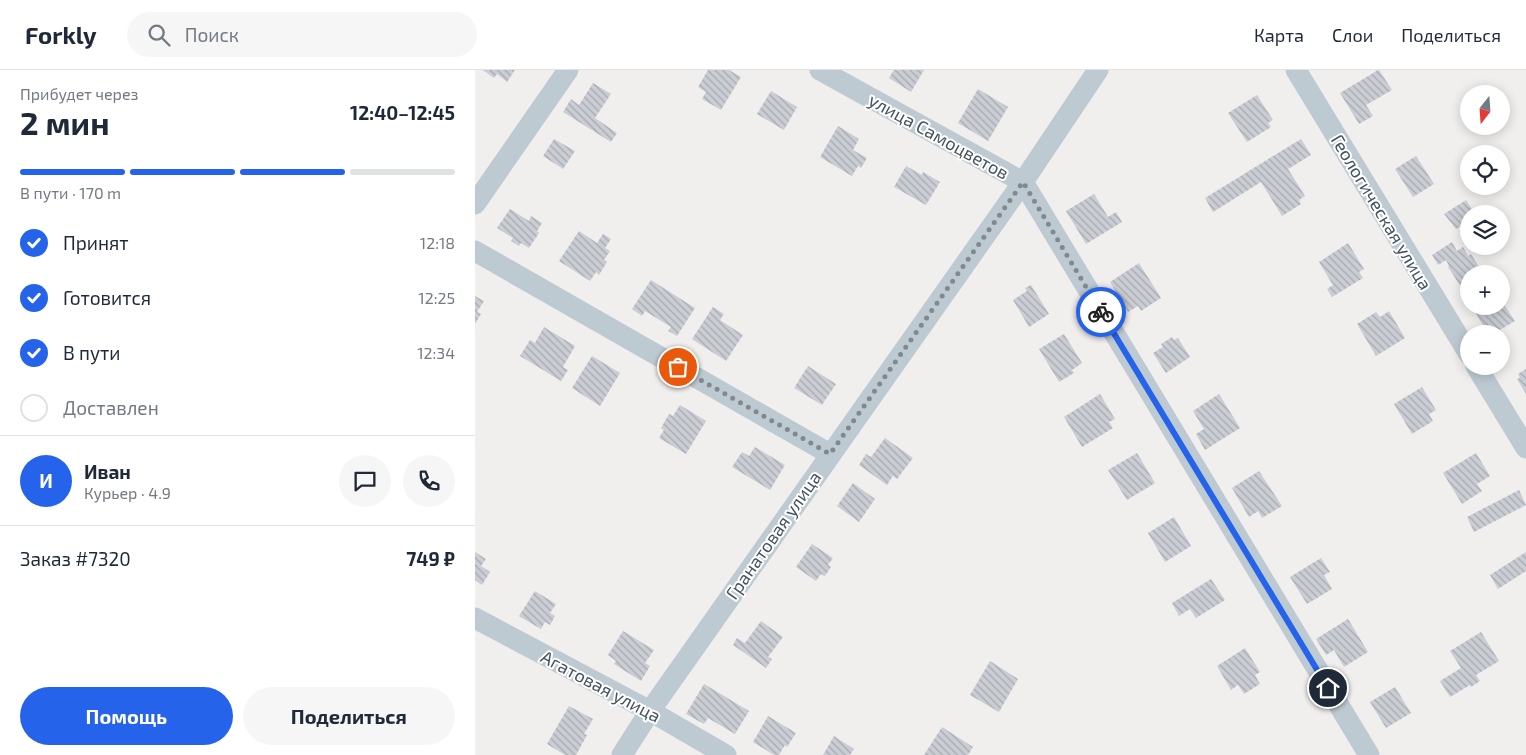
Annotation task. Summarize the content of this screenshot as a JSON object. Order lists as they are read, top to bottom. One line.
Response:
{"streets":{"street":["улица Самоцветов","Геологическая улица","Гранатовая улица","Агатовая улица"]},"crossings":[["улица Самоцветов","Гранатовая улица"],["Гранатовая улица","Агатовая улица"]],"north":"bottom","page":{"header":"Forkly","search":"Поиск","nav":["Карта","Слои","Поделиться"],"heading":["2 мин","Прибудет через","12:40–12:45"],"panel":["Иван","Курьер · 4.9","Заказ #7320","749 ₽"],"map_buttons":["+","−"],"bar":"В пути · 170 m","list":[["Принят","12:18"],["Готовится","12:25"],["В пути","12:34"],"Доставлен"],"round":"И","buttons":["Помощь","Поделиться"]}}
